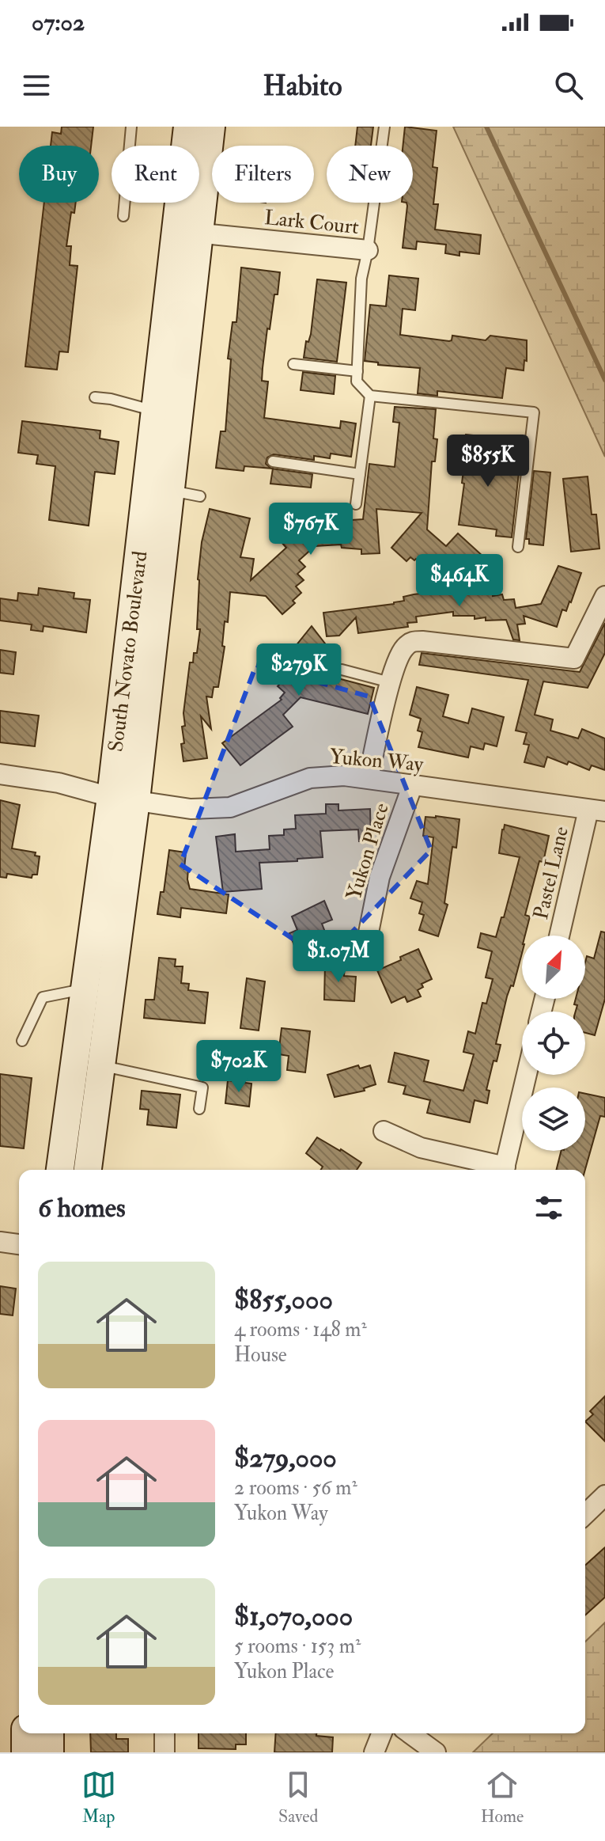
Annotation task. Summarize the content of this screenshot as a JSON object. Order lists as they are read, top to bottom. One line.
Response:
{"streets":{"main road":["South Novato Boulevard"],"street":["Lark Court","Yukon Way","Yukon Place","Pastel Lane"]},"crossings":[["Lark Court","South Novato Boulevard"],["South Novato Boulevard","Yukon Way"],["Yukon Way","Yukon Place"],["Yukon Way","Pastel Lane"]],"north":"top right","page":{"status":"07:02","header":"Habito","chip":["Buy","Rent","Filters","New"],"price":["$855K","$767K","$464K","$279K","$1.07M","$702K"],"heading":"6 homes","list":[{"name":"$855,000","note":"4 rooms · 148 m² · House"},{"name":"$279,000","note":"2 rooms · 56 m² · Yukon Way"},{"name":"$1,070,000","note":"5 rooms · 153 m² · Yukon Place"}],"tabs":["Map","Saved","Home"]}}
